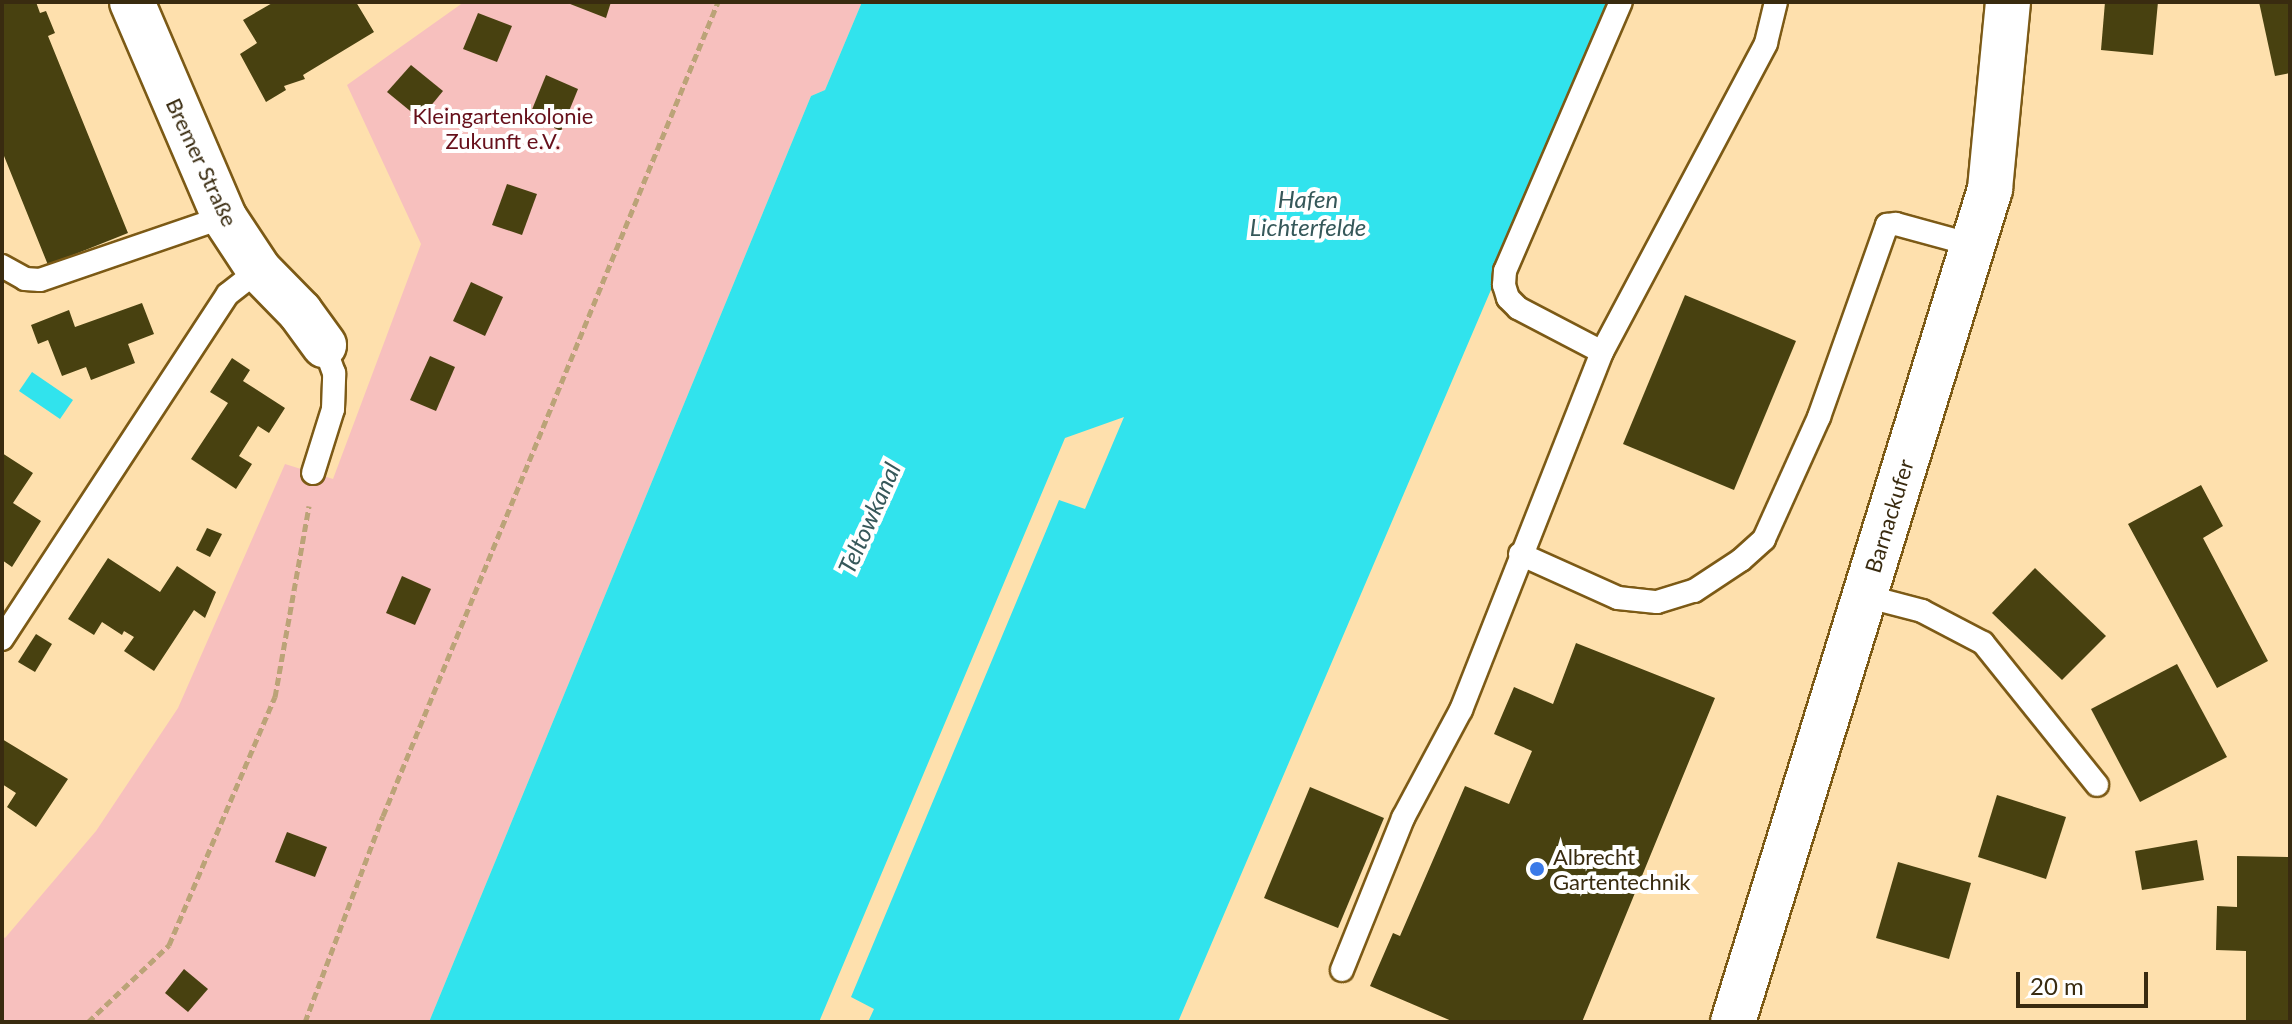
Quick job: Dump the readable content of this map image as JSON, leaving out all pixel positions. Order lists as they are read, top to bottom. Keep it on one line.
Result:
{"streets":{"street":["Bremer Straße","Barnackufer"]},"water":["Hafen Lichterfelde","Teltowkanal"],"parks":["Kleingartenkolonie Zukunft e.V."],"places":["Albrecht Gartentechnik"],"scale_bar":"20 m"}
